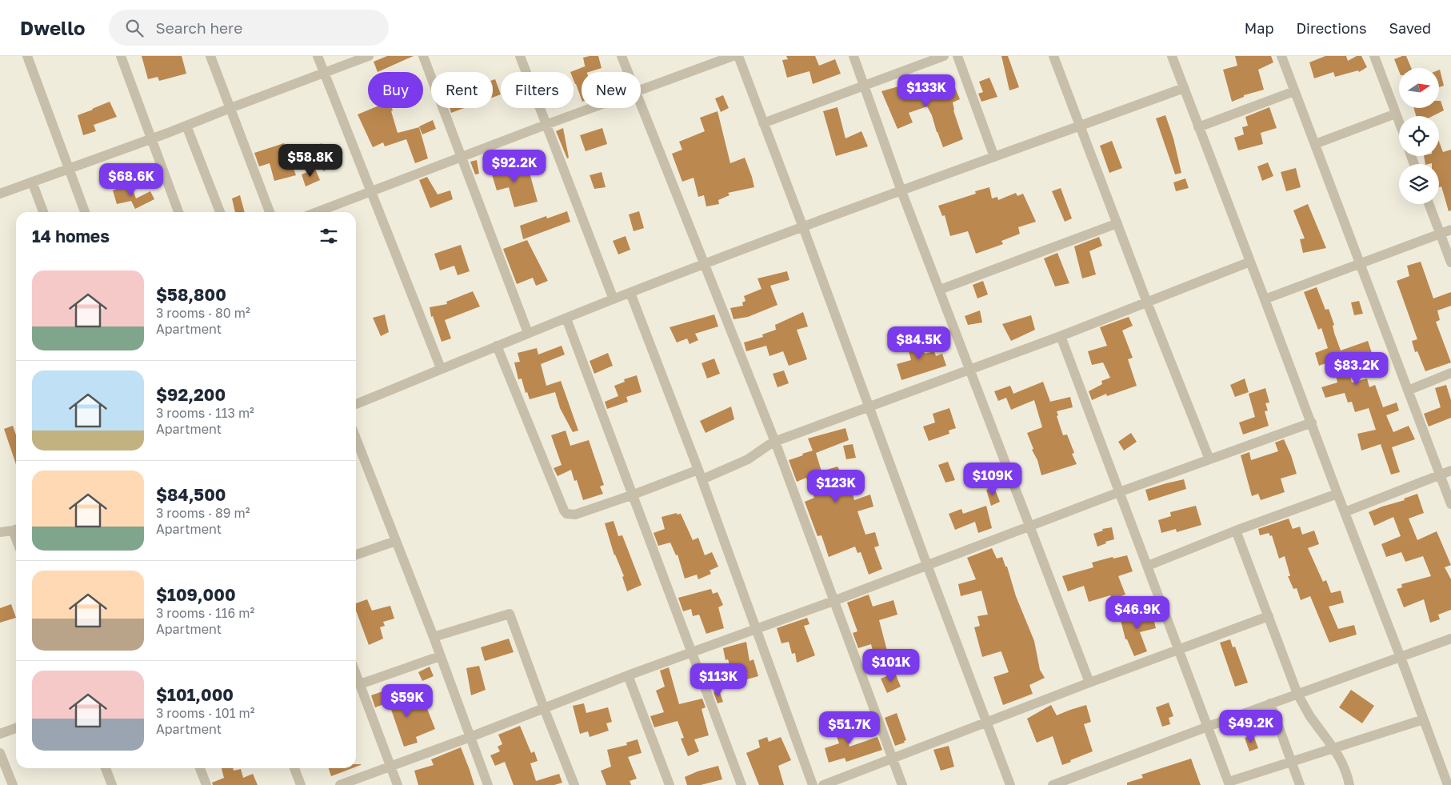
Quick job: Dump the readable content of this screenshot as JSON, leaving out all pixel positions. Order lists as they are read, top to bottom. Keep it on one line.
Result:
{"north":"right","page":{"header":"Dwello","search":"Search here","nav":["Map","Directions","Saved"],"chip":["Buy","Rent","Filters","New"],"price":["$133K","$58.8K","$92.2K","$68.6K","$84.5K","$83.2K","$109K","$123K","$46.9K","$101K","$113K","$59K","$49.2K","$51.7K"],"heading":"14 homes","list":[{"name":"$58,800","note":"3 rooms · 80 m² · Apartment"},{"name":"$92,200","note":"3 rooms · 113 m² · Apartment"},{"name":"$84,500","note":"3 rooms · 89 m² · Apartment"},{"name":"$109,000","note":"3 rooms · 116 m² · Apartment"},{"name":"$101,000","note":"3 rooms · 101 m² · Apartment"}]}}
